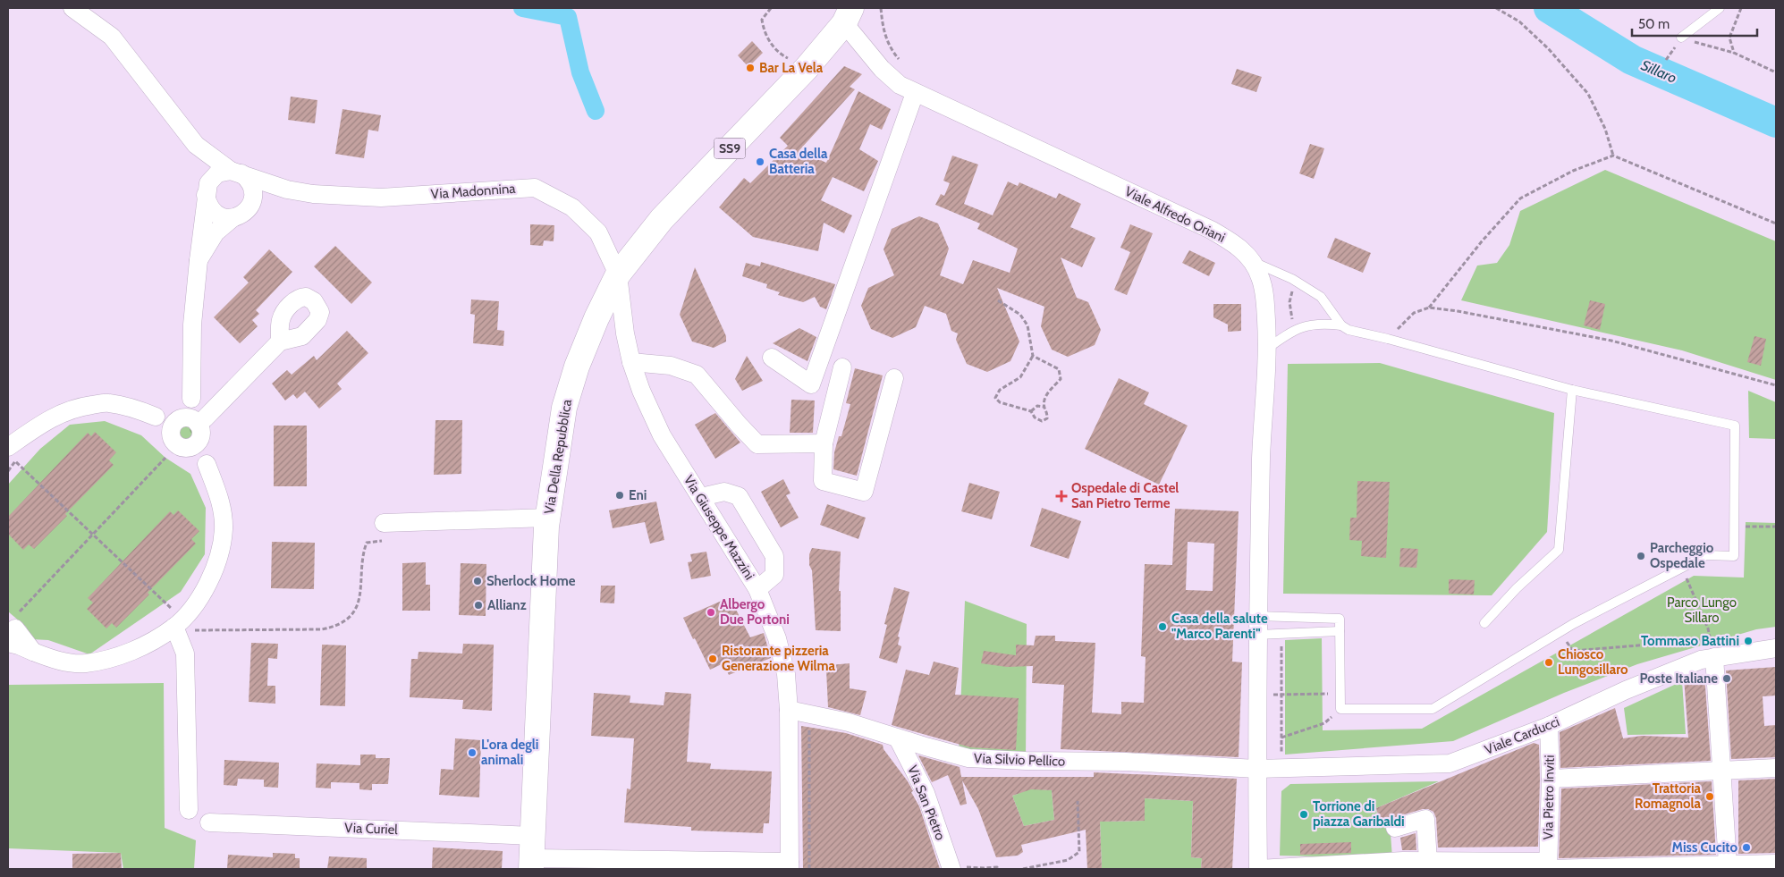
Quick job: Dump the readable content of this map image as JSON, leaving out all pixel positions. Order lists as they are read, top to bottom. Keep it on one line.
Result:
{"streets":{"main road":["SS9","Via Della Repubblica"],"street":["Via Madonnina","Viale Alfredo Oriani","Via Giuseppe Mazzini","Viale Carducci","Via Silvio Pellico","Via Pietro Inviti","Via San Pietro","Via Curiel"]},"crossings":[["Via Madonnina","Via Della Repubblica"],["Via Madonnina","Via Giuseppe Mazzini"],["Viale Alfredo Oriani","Via Della Repubblica"],["Viale Alfredo Oriani","Viale Carducci"],["Viale Alfredo Oriani","Via Silvio Pellico"],["Via Della Repubblica","Via Giuseppe Mazzini"],["Via Della Repubblica","Via Curiel"],["Via Giuseppe Mazzini","Via Silvio Pellico"],["Via Giuseppe Mazzini","Via Curiel"],["Viale Carducci","Via Silvio Pellico"],["Viale Carducci","Via Pietro Inviti"],["Via Silvio Pellico","Via San Pietro"]],"water":["Sillaro"],"parks":["Parco Lungo Sillaro"],"places":{"other":["Bar La Vela","Casa della Batteria","Eni","Parcheggio Ospedale","Sherlock Home","Allianz","Albergo Due Portoni","Casa della salute \"Marco Parenti\"","Tommaso Battini","Ristorante pizzeria Generazione Wilma","Chiosco Lungosillaro","Poste Italiane","L'ora degli animali","Trattoria Romagnola","Torrione di piazza Garibaldi","Miss Cucito"],"health":["Ospedale di Castel San Pietro Terme"]},"scale_bar":"50 m"}
